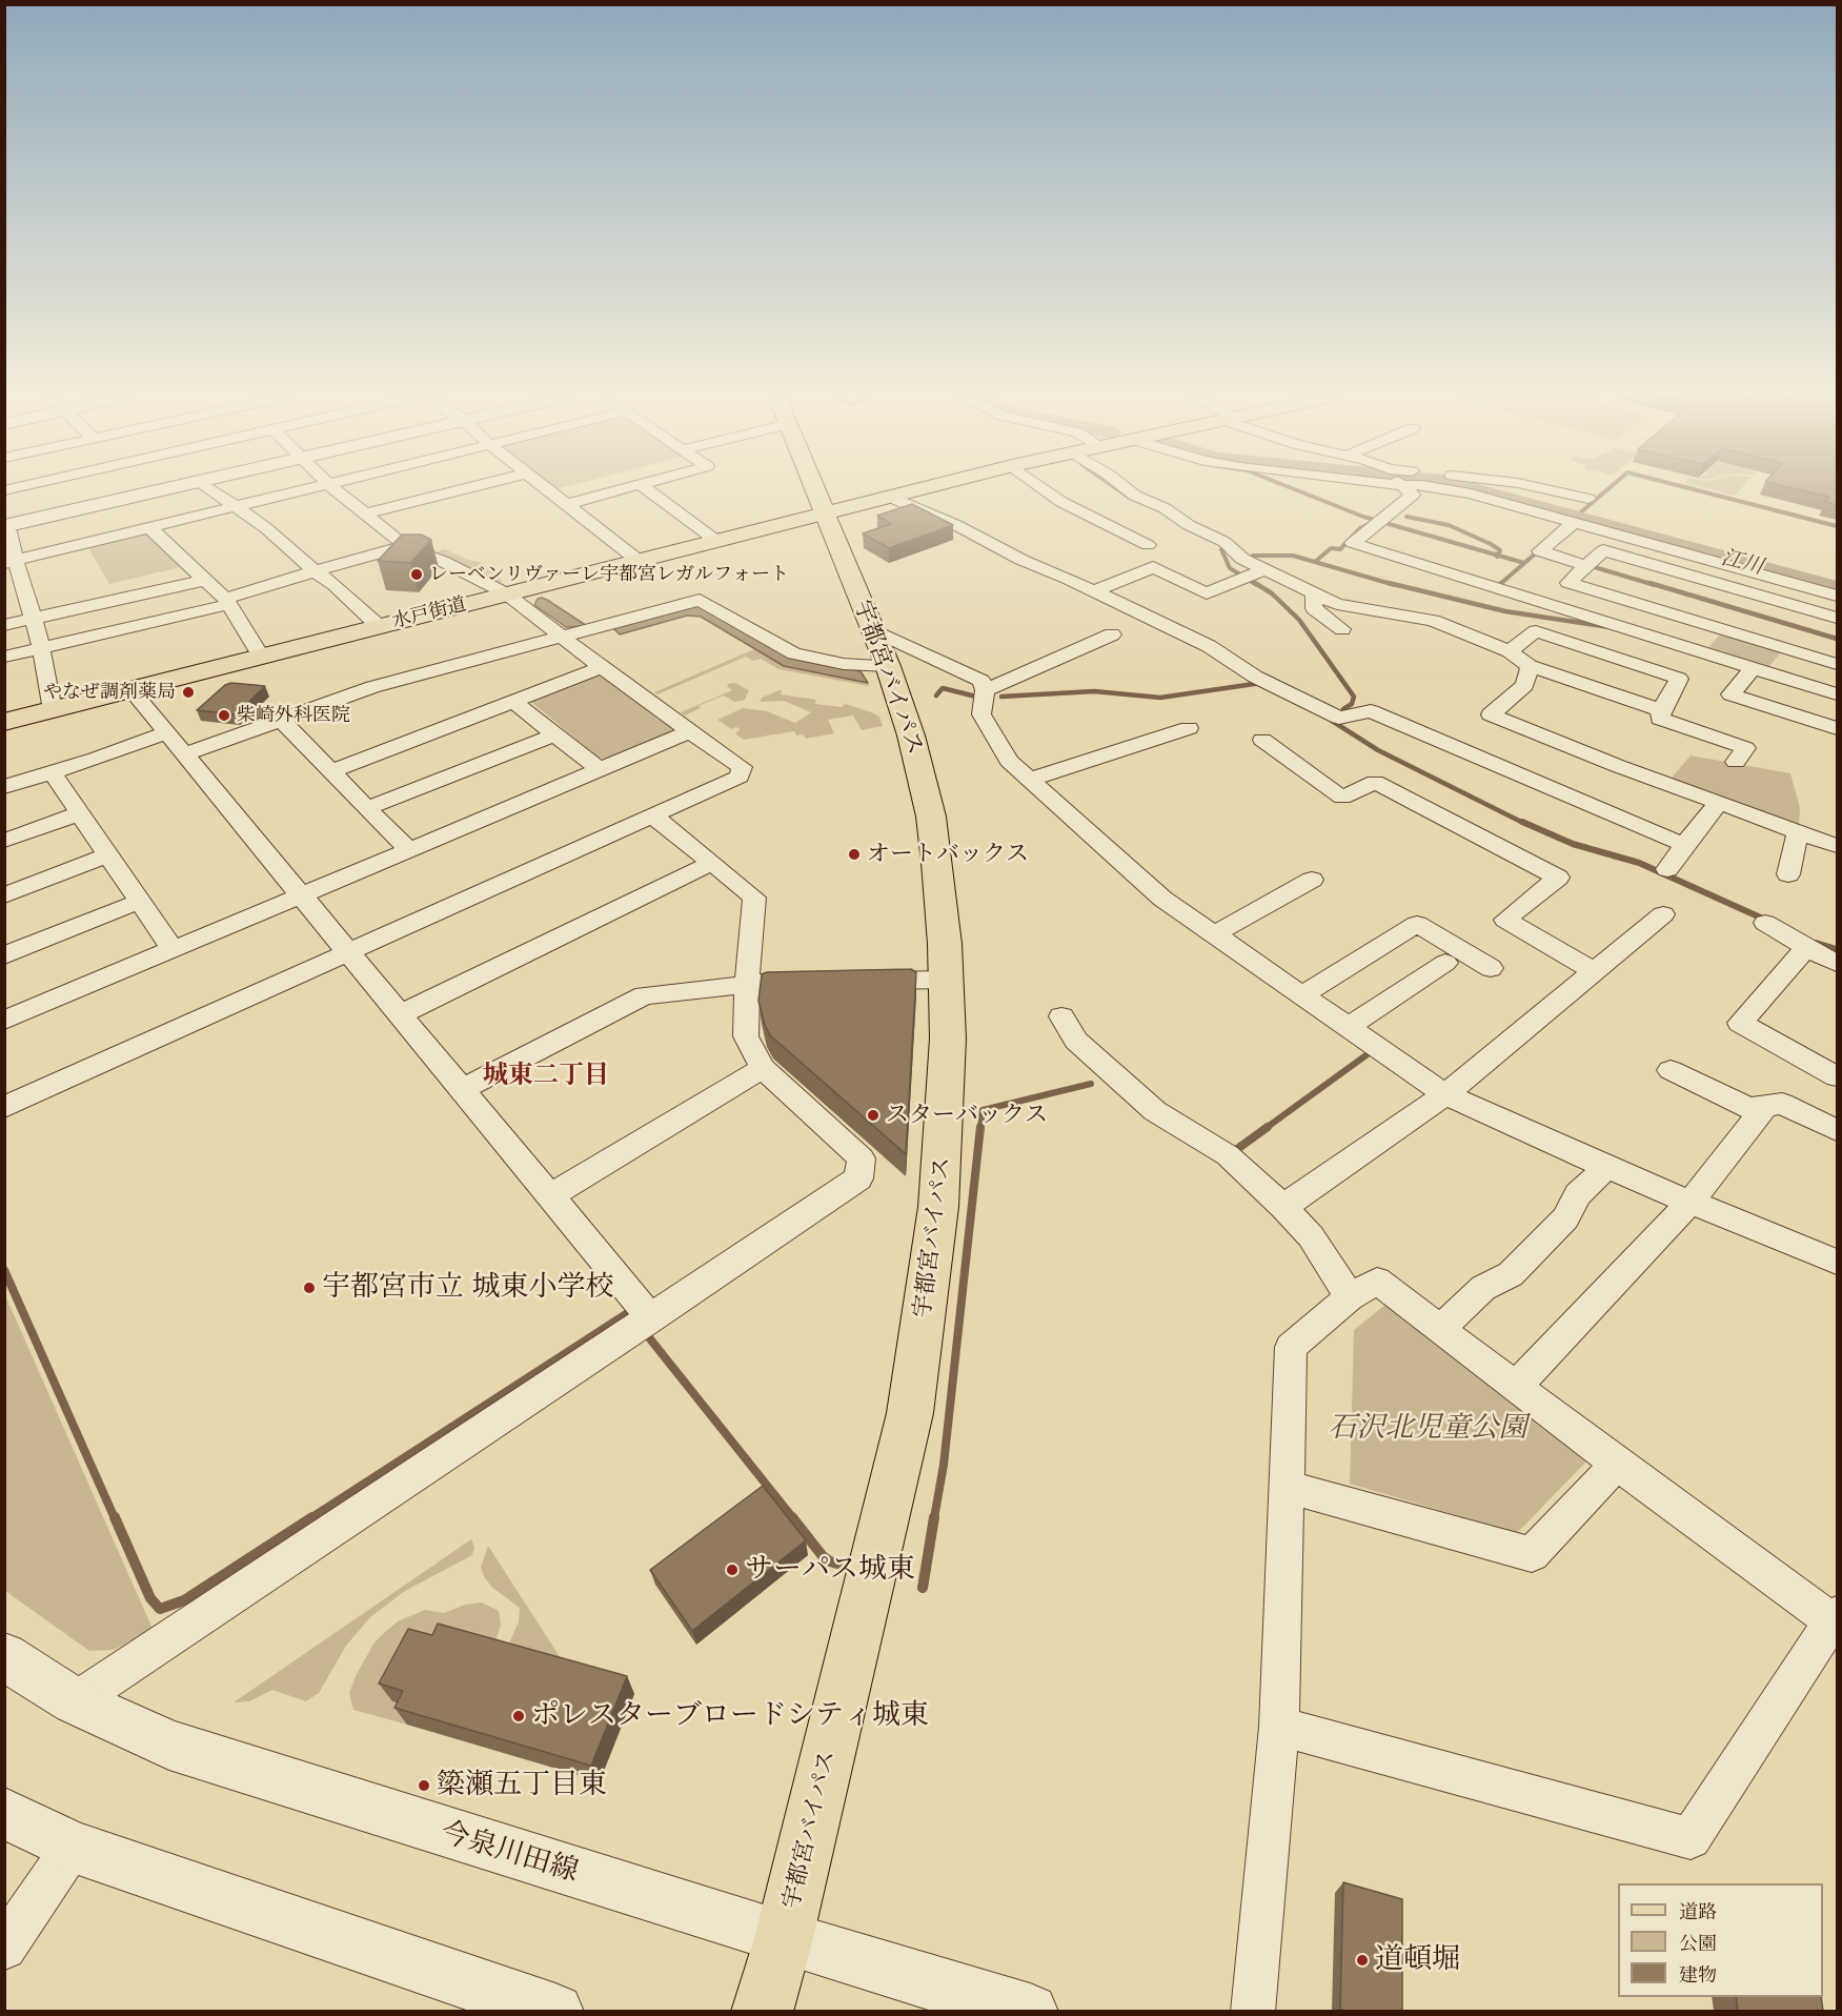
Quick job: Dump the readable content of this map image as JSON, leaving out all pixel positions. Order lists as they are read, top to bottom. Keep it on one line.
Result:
{"streets":{"main road":["水戸街道","宇都宮バイパス"],"street":["今泉川田線"]},"crossings":[["水戸街道","宇都宮バイパス"],["宇都宮バイパス","今泉川田線"]],"districts":["城東二丁目"],"water":["江川"],"parks":["石沢北児童公園"],"places":["レーベンリヴァーレ宇都宮レガルフォート","やなぜ調剤薬局","柴崎外科医院","オートバックス","スターバックス","宇都宮市立 城東小学校","サーパス城東","ポレスターブロードシティ城東","簗瀬五丁目東","道頓堀"],"legend":["道路","公園","建物"]}
